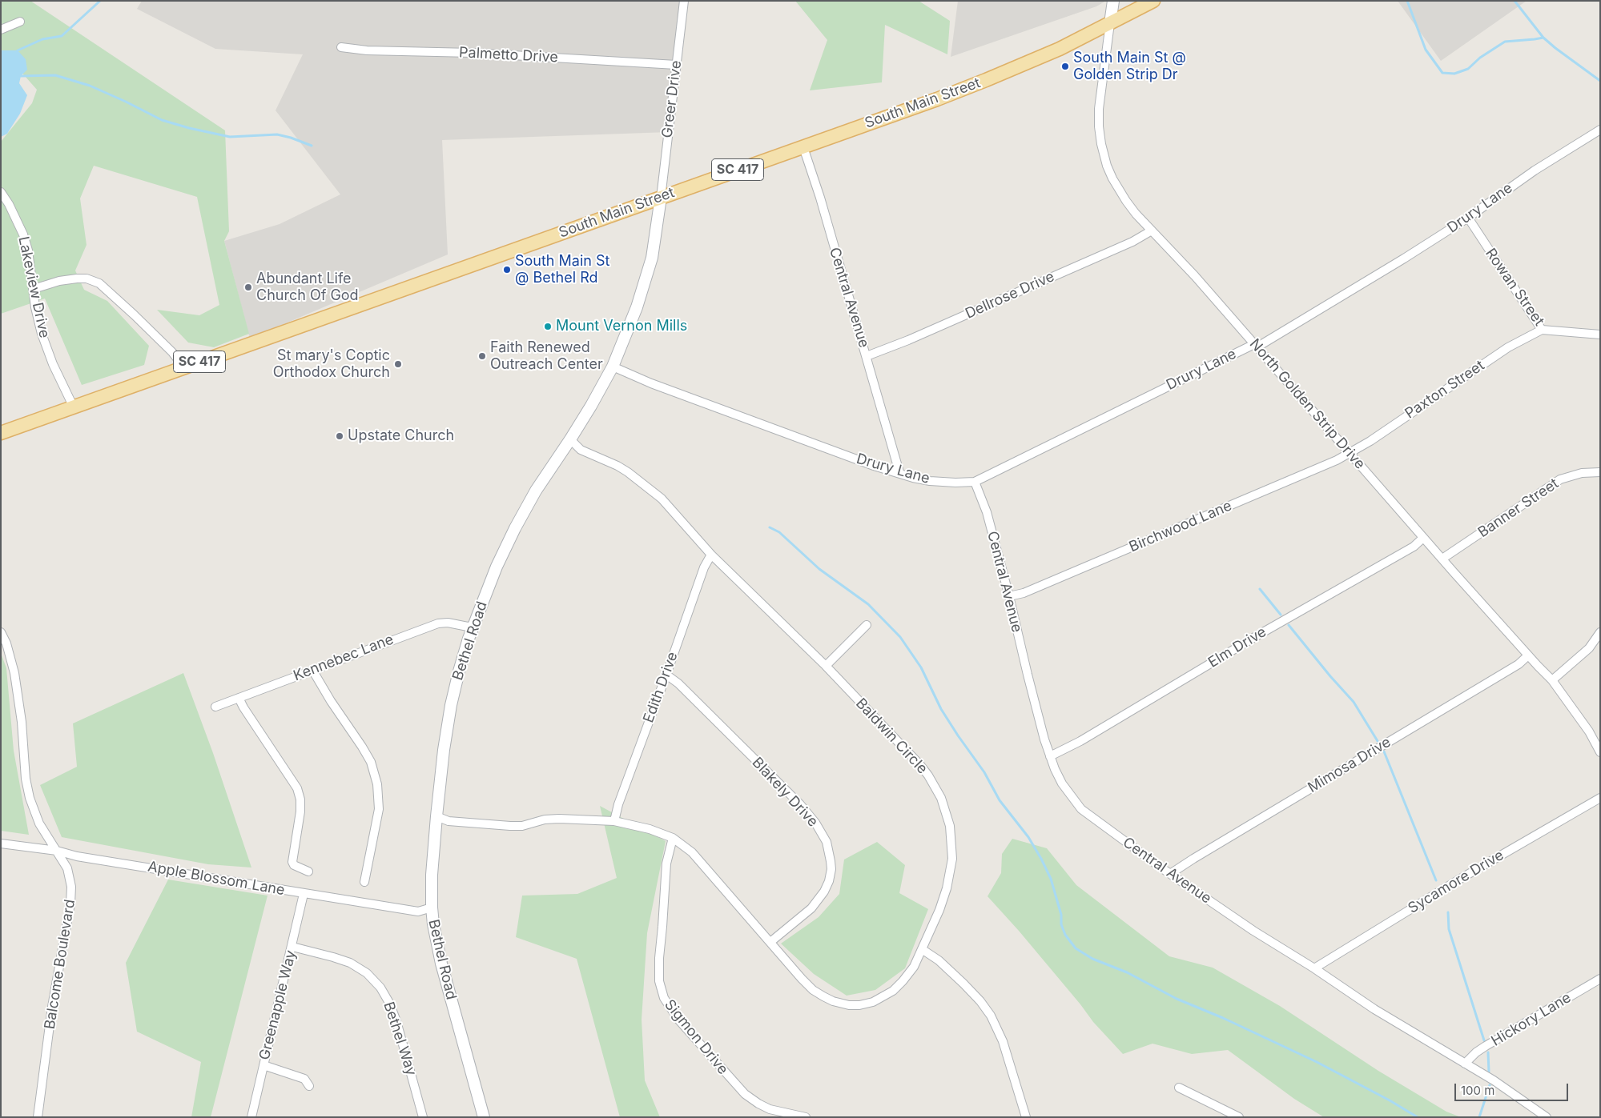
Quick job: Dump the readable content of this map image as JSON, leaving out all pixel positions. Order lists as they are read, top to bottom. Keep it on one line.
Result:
{"streets":{"main road":["South Main Street","SC 417"],"street":["Palmetto Drive","Greer Drive","Drury Lane","Lakeview Drive","Rowan Street","Dellrose Drive","Central Avenue","Paxton Street","North Golden Strip Drive","Banner Street","Birchwood Lane","Bethel Road","Elm Drive","Kennebec Lane","Edith Drive","Baldwin Circle","Mimosa Drive","Blakely Drive","Apple Blossom Lane","Sycamore Drive","Balcome Boulevard","Greenapple Way","Hickory Lane","Sigmon Drive","Bethel Way"]},"crossings":[["Palmetto Drive","Greer Drive"],["Greer Drive","South Main Street"],["Greer Drive","Bethel Road"],["South Main Street","SC 417"],["South Main Street","Lakeview Drive"],["South Main Street","Central Avenue"],["South Main Street","North Golden Strip Drive"],["South Main Street","Bethel Road"],["SC 417","Lakeview Drive"],["Drury Lane","Rowan Street"],["Drury Lane","Central Avenue"],["Drury Lane","North Golden Strip Drive"],["Drury Lane","Bethel Road"],["Rowan Street","Paxton Street"],["Dellrose Drive","Central Avenue"],["Dellrose Drive","North Golden Strip Drive"],["Central Avenue","Birchwood Lane"],["Central Avenue","Elm Drive"],["Central Avenue","Mimosa Drive"],["Central Avenue","Sycamore Drive"],["Central Avenue","Hickory Lane"],["Paxton Street","North Golden Strip Drive"],["Paxton Street","Birchwood Lane"],["North Golden Strip Drive","Banner Street"],["North Golden Strip Drive","Birchwood Lane"],["North Golden Strip Drive","Elm Drive"],["North Golden Strip Drive","Mimosa Drive"],["Bethel Road","Kennebec Lane"],["Bethel Road","Baldwin Circle"],["Bethel Road","Apple Blossom Lane"],["Edith Drive","Baldwin Circle"],["Edith Drive","Blakely Drive"],["Baldwin Circle","Blakely Drive"],["Baldwin Circle","Sigmon Drive"],["Apple Blossom Lane","Balcome Boulevard"],["Apple Blossom Lane","Greenapple Way"],["Greenapple Way","Bethel Way"]],"places":["South Main St @ Golden Strip Dr","South Main St @ Bethel Rd","Abundant Life Church Of God","Mount Vernon Mills","Faith Renewed Outreach Center","St mary's Coptic Orthodox Church","Upstate Church"],"scale_bar":"100 m"}
